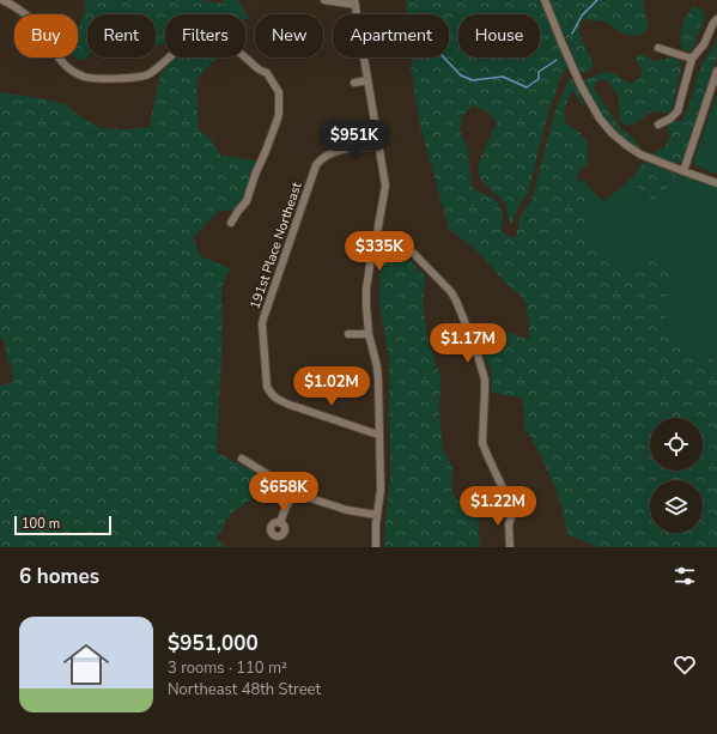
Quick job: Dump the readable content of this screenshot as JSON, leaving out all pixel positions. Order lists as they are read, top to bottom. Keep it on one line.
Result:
{"streets":{"street":["191st Place Northeast"]},"scale_bar":"100 m","page":{"chip":["Buy","Rent","Filters","New","Apartment","House"],"price":["$951K","$335K","$1.17M","$1.02M","$658K","$1.22M"],"scale":"100 m","heading":"6 homes","list":[{"name":"$951,000","note":"3 rooms · 110 m² · Northeast 48th Street"}]}}
